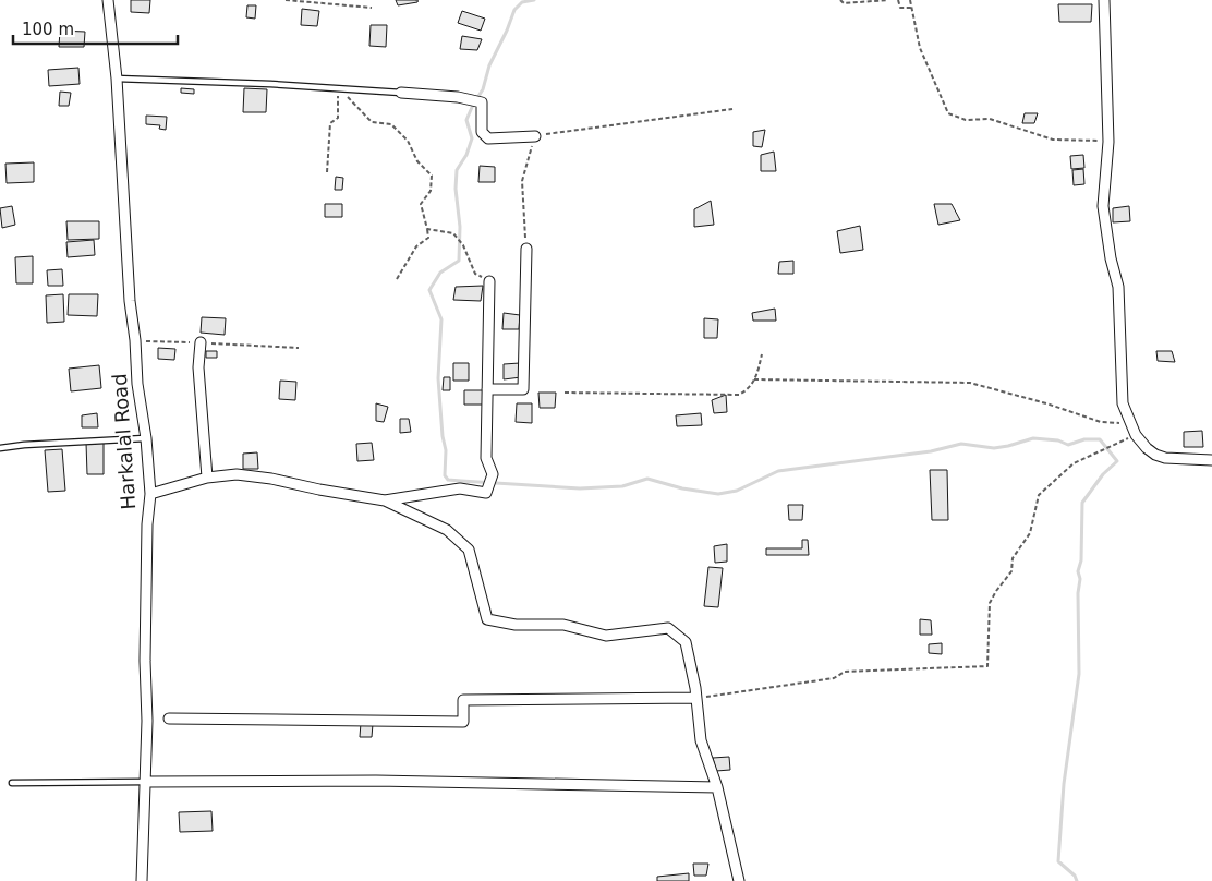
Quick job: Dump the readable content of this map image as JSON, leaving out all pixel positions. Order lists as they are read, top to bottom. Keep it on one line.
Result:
{"streets":{"street":["Harkalal Road"]},"scale_bar":"100 m"}
